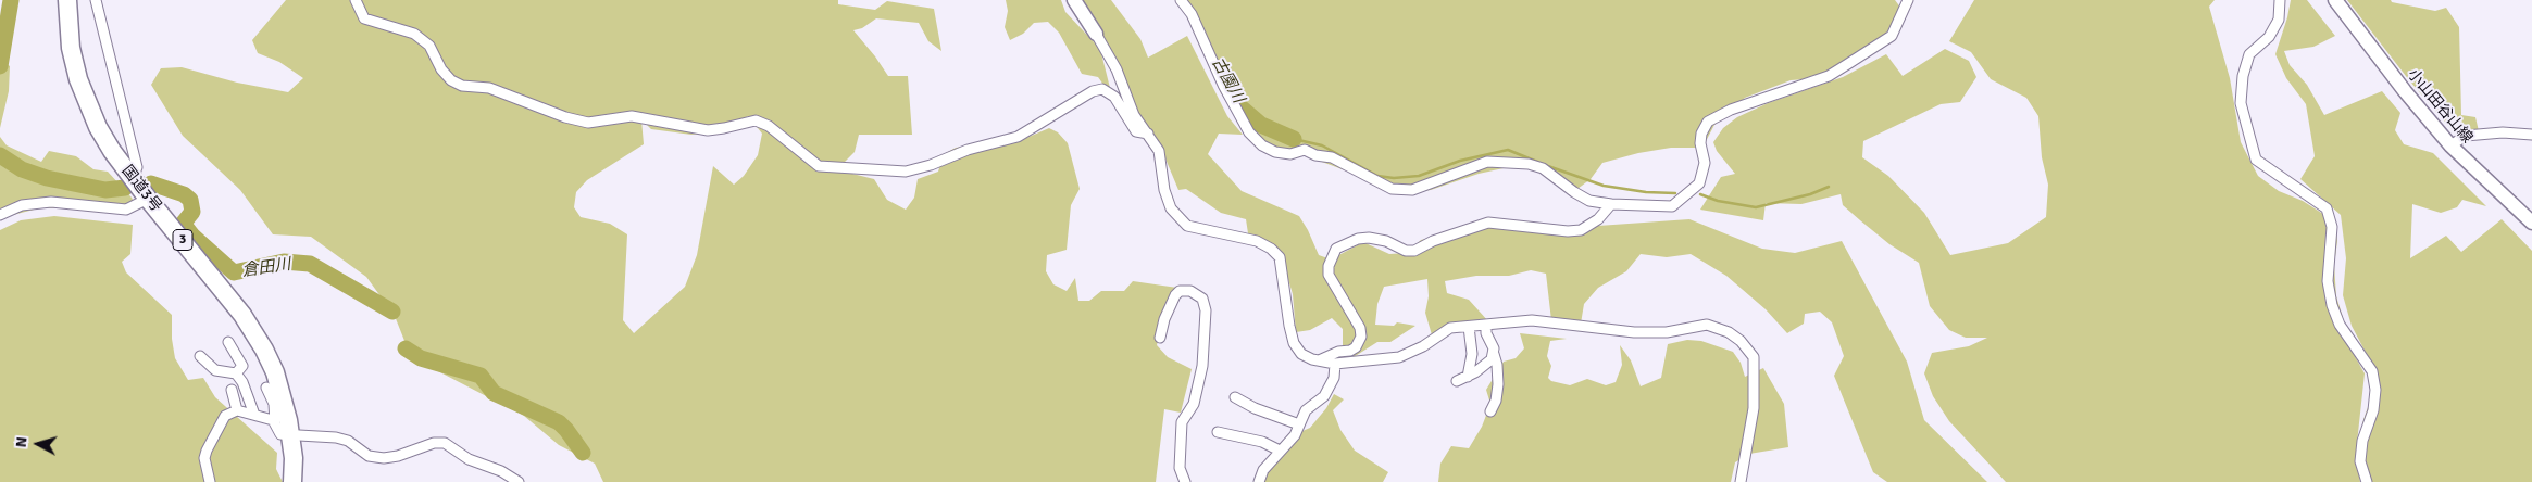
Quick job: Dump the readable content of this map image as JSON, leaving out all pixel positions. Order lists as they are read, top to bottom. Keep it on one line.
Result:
{"streets":{"highway":["国道3号","3"],"main road":["小山田谷山線"]},"water":["古園川","倉田川"],"north":"left"}
